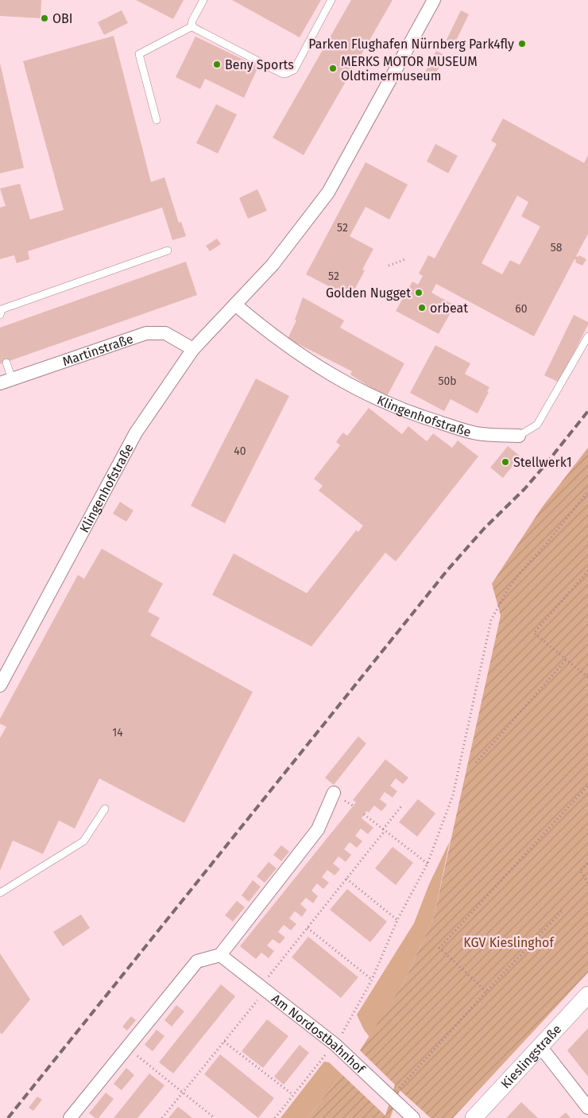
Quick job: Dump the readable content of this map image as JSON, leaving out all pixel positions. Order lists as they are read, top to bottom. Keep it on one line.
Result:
{"streets":{"street":["Martinstraße","Klingenhofstraße","Am Nordostbahnhof","Kieslingstraße"]},"crossings":[["Martinstraße","Klingenhofstraße"]],"parks":["KGV Kieslinghof"],"places":["OBI","Parken Flughafen Nürnberg Park4fly","Beny Sports","MERKS MOTOR MUSEUM Oldtimermuseum","Golden Nugget","orbeat","Stellwerk1"],"house_numbers":["52","58","52","60","50b","40","14"]}
